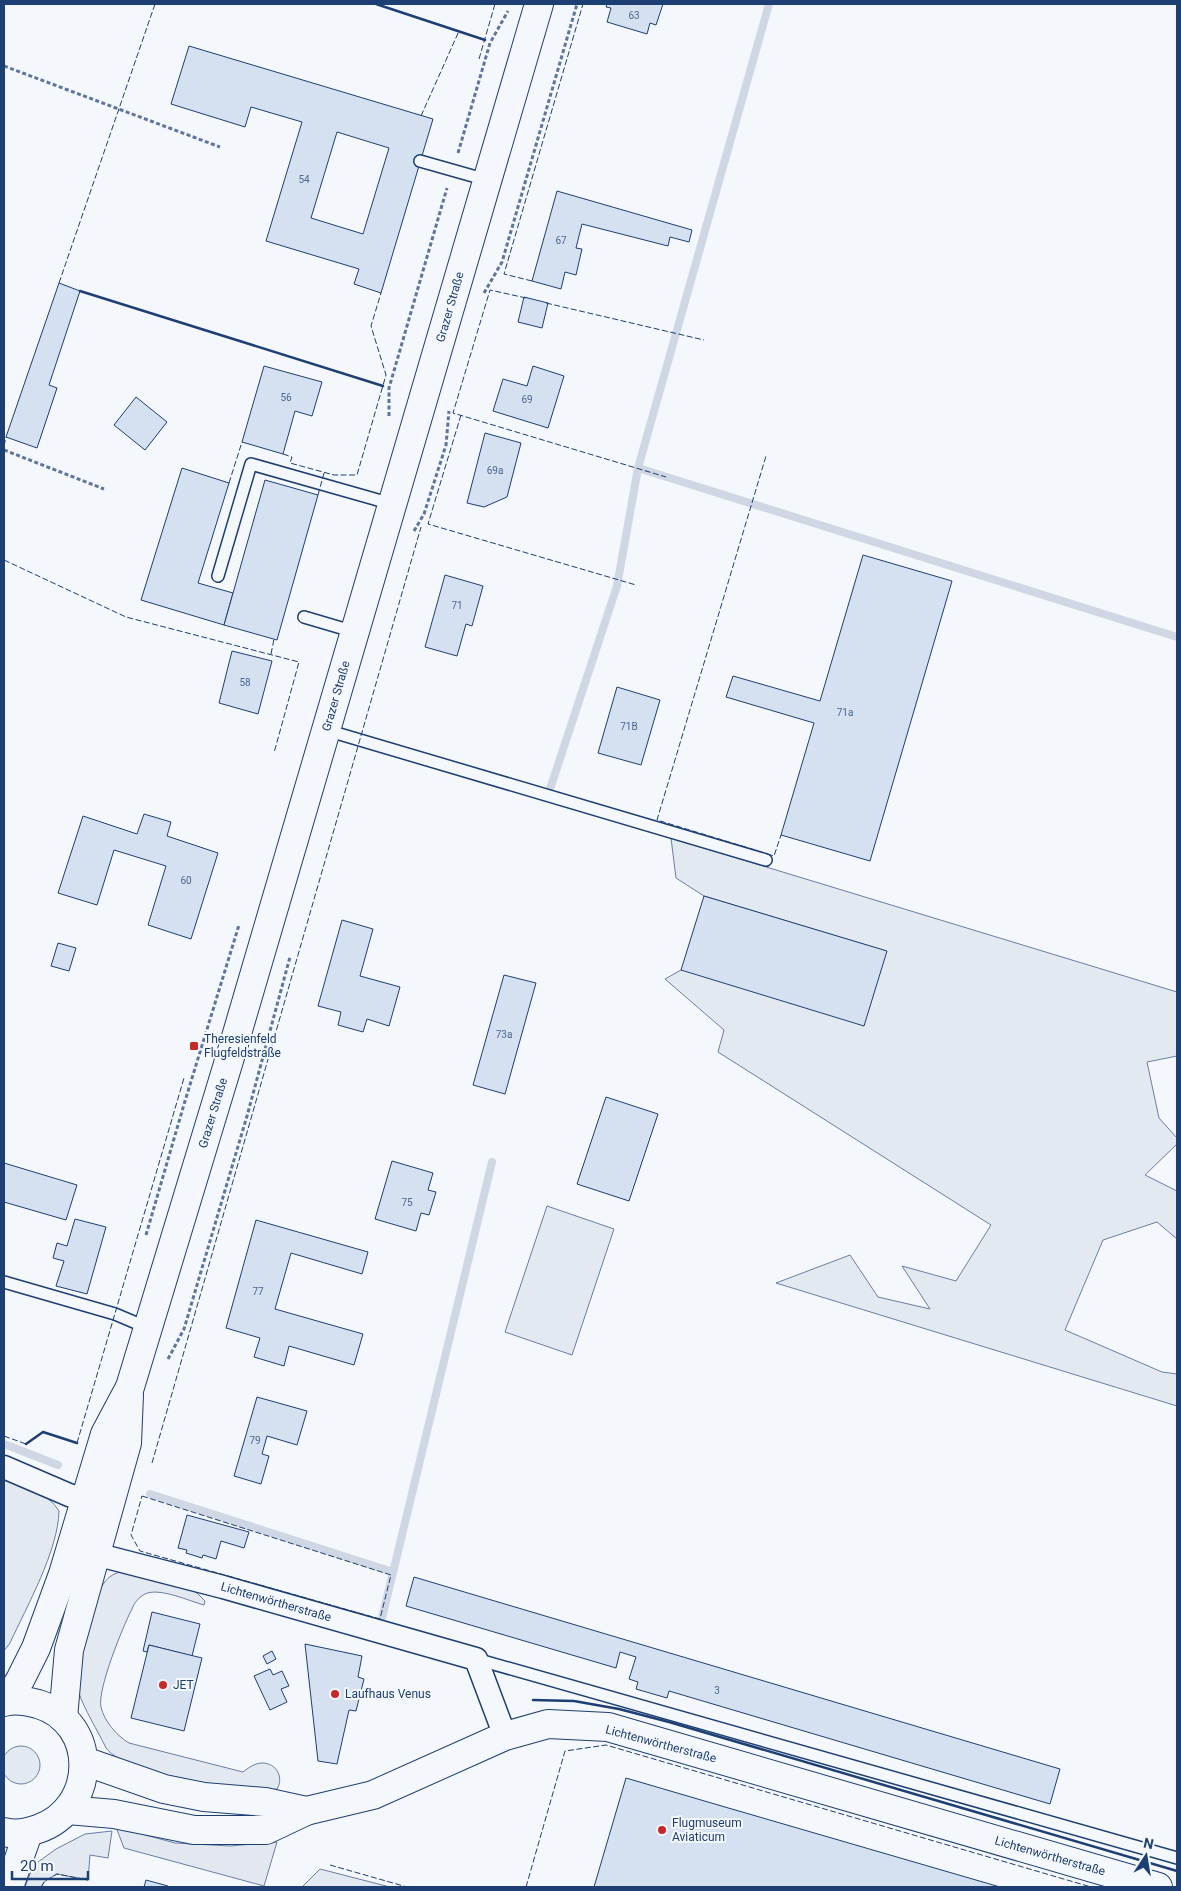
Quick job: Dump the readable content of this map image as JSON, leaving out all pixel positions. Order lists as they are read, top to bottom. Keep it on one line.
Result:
{"streets":{"street":["Grazer Straße","Lichtenwörtherstraße"]},"places":{"transit":["Theresienfeld Flugfeldstraße"],"other":["JET","Laufhaus Venus","Flugmuseum Aviaticum"]},"house_numbers":["63","54","67","56","69","69a","71","58","71a","71B","60","73a","75","77","79","3"],"scale_bar":"20 m","north":"top"}
